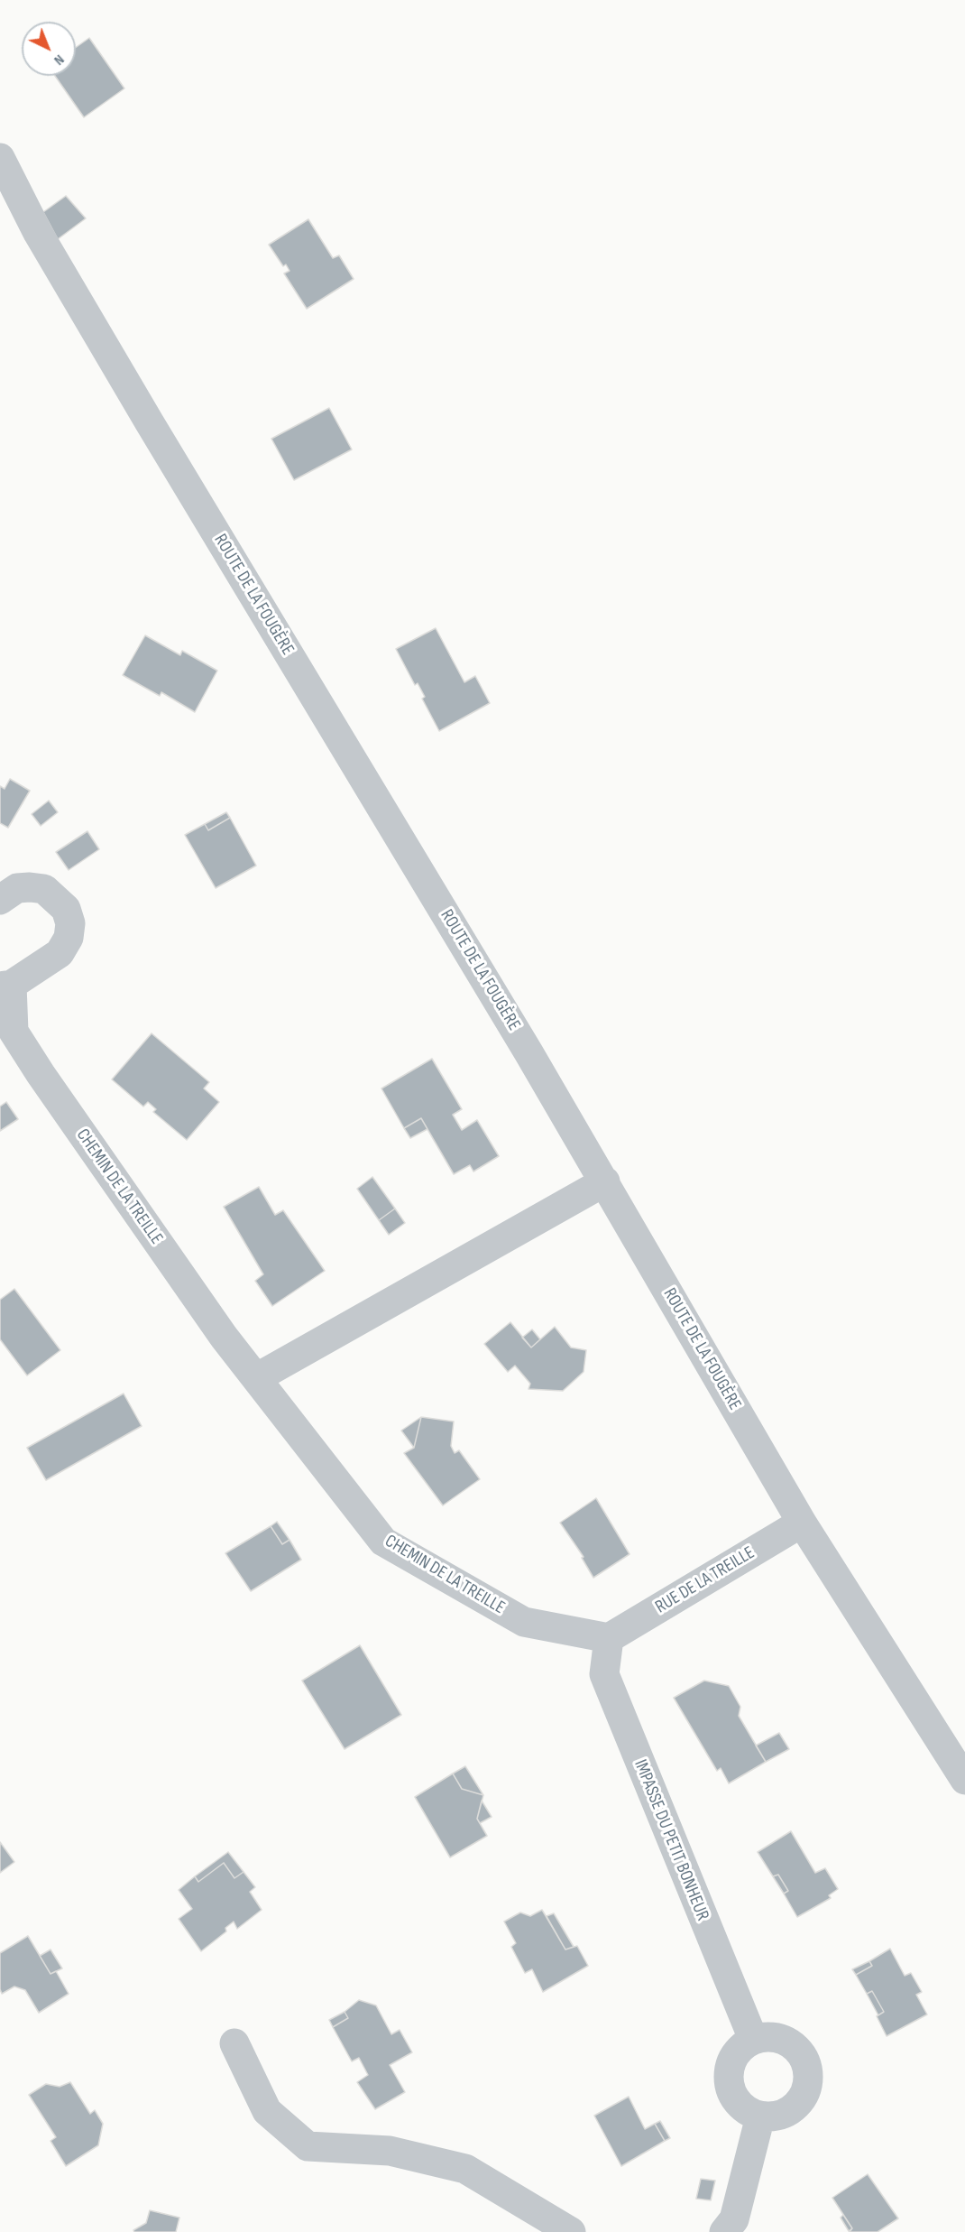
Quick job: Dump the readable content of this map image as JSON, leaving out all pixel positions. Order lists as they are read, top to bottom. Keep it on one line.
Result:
{"streets":{"street":["ROUTE DE LA FOUGÈRE","CHEMIN DE LA TREILLE","RUE DE LA TREILLE","IMPASSE DU PETIT BONHEUR"]},"crossings":[["ROUTE DE LA FOUGÈRE","RUE DE LA TREILLE"],["CHEMIN DE LA TREILLE","RUE DE LA TREILLE"],["CHEMIN DE LA TREILLE","IMPASSE DU PETIT BONHEUR"],["RUE DE LA TREILLE","IMPASSE DU PETIT BONHEUR"]],"north":"bottom right"}
